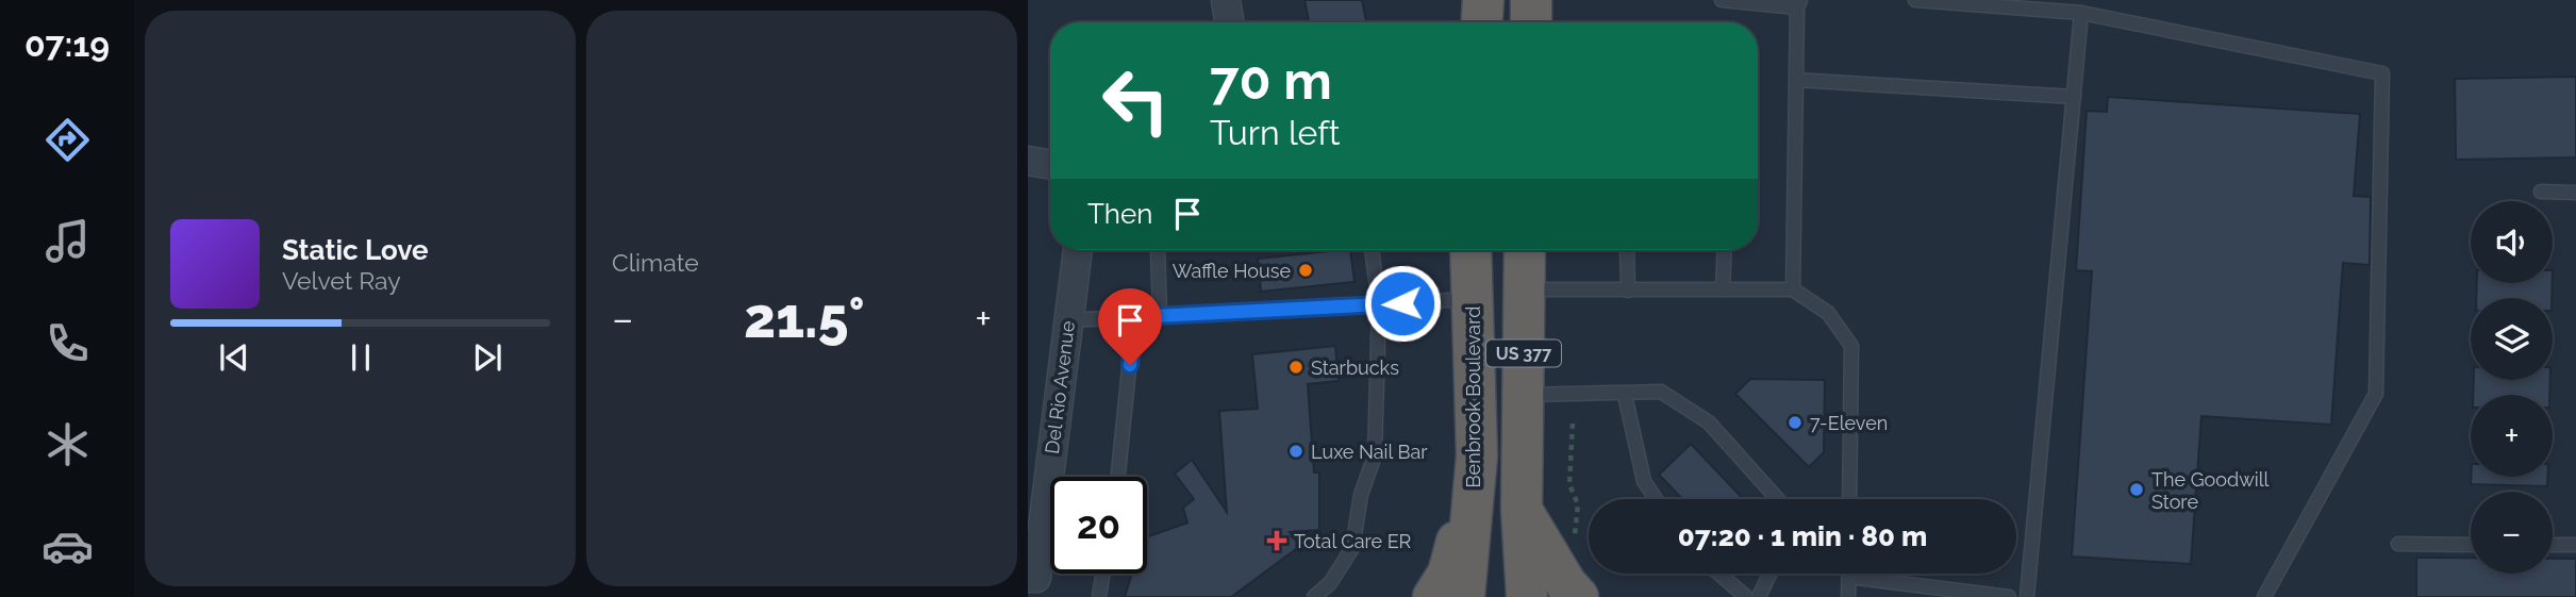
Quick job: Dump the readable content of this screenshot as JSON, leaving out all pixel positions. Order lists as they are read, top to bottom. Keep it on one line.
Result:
{"streets":{"highway":["US 377","Benbrook Boulevard"],"street":["Del Rio Avenue"]},"places":{"other":["Waffle House","Starbucks","7-Eleven","Luxe Nail Bar","The Goodwill Store"],"health":["Total Care ER"]},"page":{"tabs":"07:19","tile":"Climate","turn":["70 m","Turn left"],"then":"Then","map_buttons":["+","−"],"song":["Static Love","Velvet Ray"],"heat":["−","21.5°","+"],"limit":"20","trip":"07:20 · 1 min · 80 m"}}
